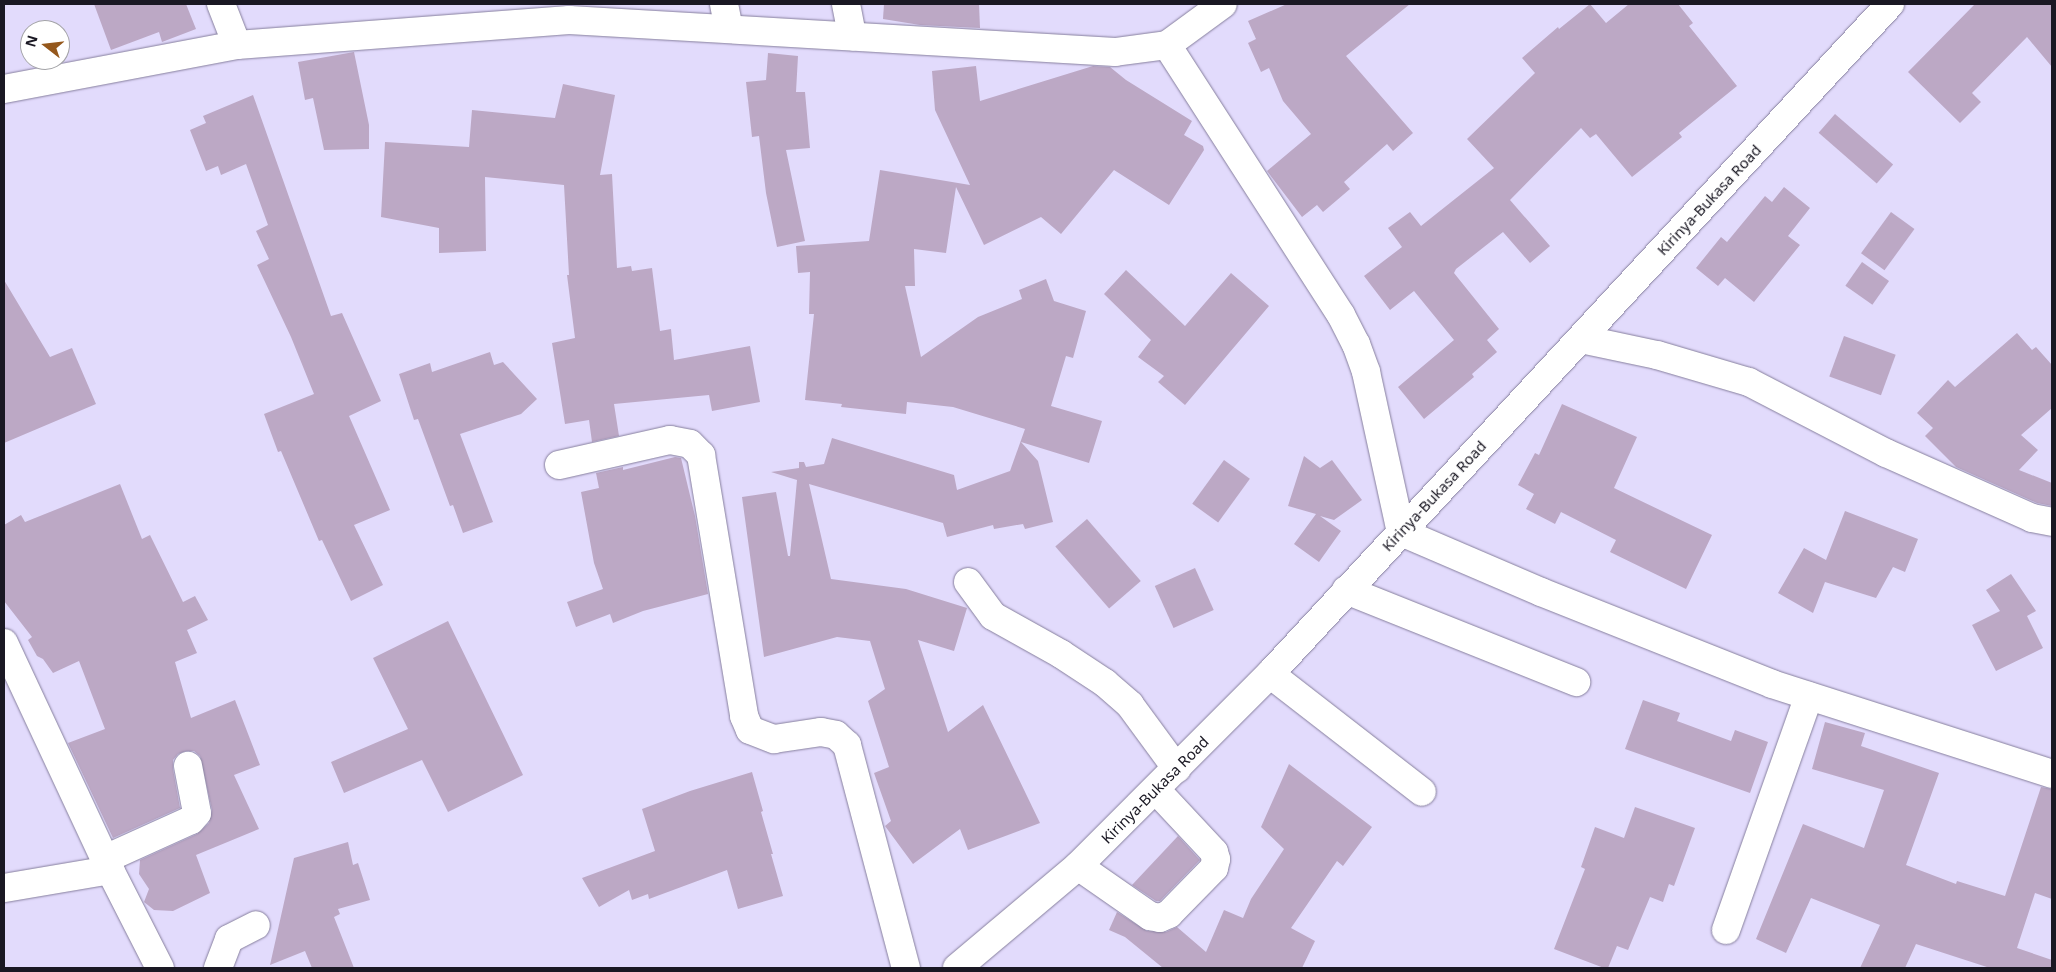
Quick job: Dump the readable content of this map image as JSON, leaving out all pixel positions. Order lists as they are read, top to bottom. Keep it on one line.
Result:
{"streets":{"street":["Kirinya-Bukasa Road"]},"north":"left"}
